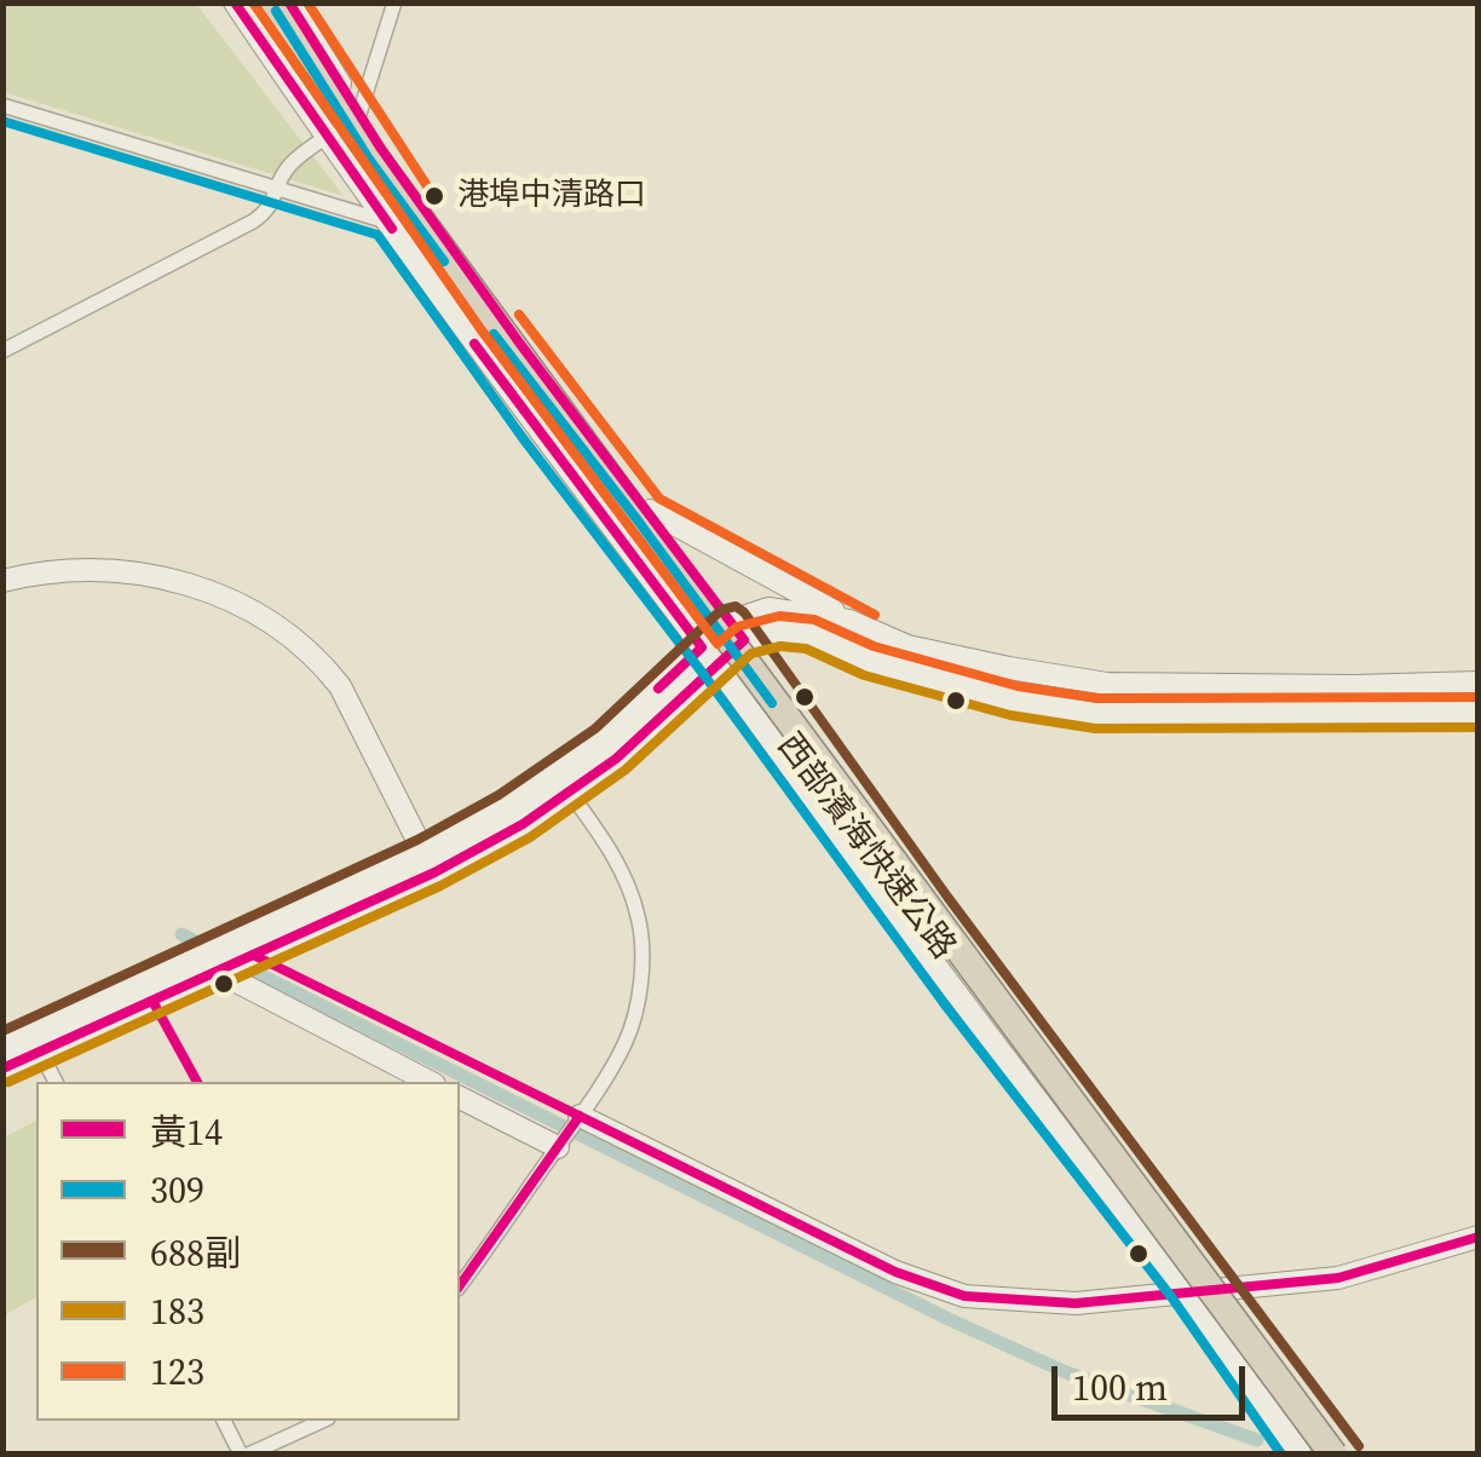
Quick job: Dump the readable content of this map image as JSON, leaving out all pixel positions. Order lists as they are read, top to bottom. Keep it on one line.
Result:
{"streets":{"highway":["西部濱海快速公路"]},"places":["港埠中清路口"],"lines":["transit line 黃14","transit line 123","transit line 309","transit line 688副","transit line 183"],"legend":["黃14","309","688副","183","123"],"scale_bar":"100 m"}
